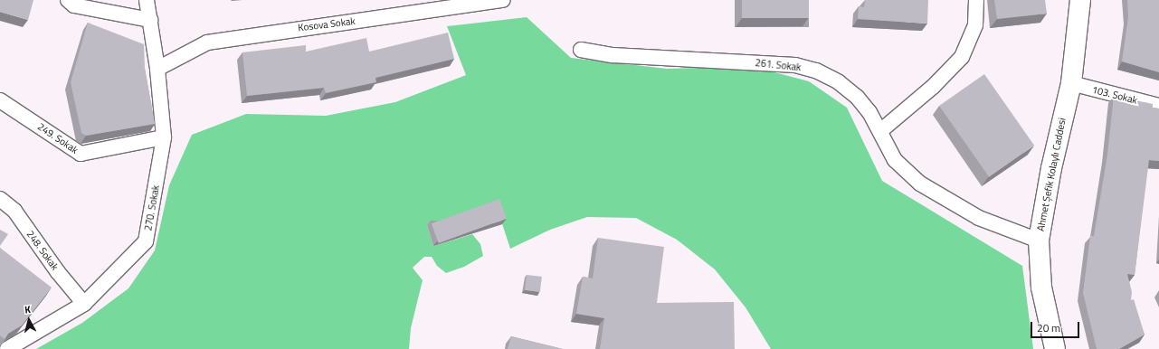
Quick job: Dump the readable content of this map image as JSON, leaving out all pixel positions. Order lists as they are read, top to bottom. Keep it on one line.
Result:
{"streets":{"main road":["Ahmet Şefik Kolaylı Caddesi"],"street":["Kosova Sokak","261. Sokak","103. Sokak","249. Sokak","270. Sokak","248. Sokak"]},"crossings":[["Kosova Sokak","270. Sokak"],["261. Sokak","Ahmet Şefik Kolaylı Caddesi"],["103. Sokak","Ahmet Şefik Kolaylı Caddesi"],["249. Sokak","270. Sokak"],["270. Sokak","248. Sokak"]],"scale_bar":"20 m","north":"top"}
